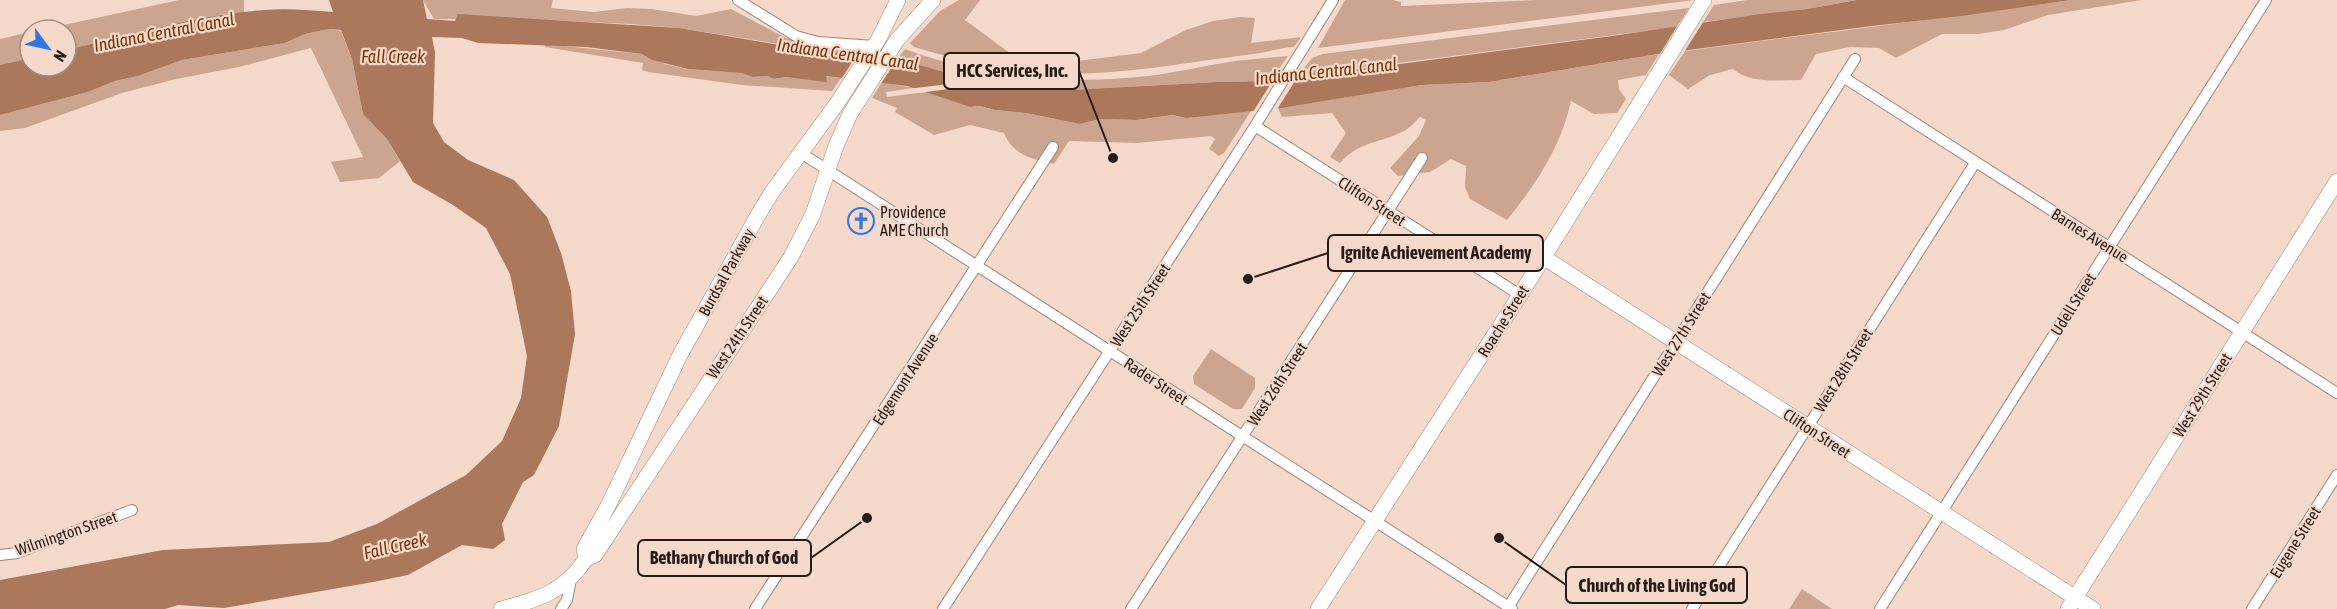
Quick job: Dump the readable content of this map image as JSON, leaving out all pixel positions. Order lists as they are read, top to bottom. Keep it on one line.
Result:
{"streets":{"street":["Clifton Street","Barnes Avenue","Burdsal Parkway","Udell Street","West 25th Street","Roache Street","West 27th Street","West 24th Street","West 28th Street","Edgemont Avenue","Rader Street","West 26th Street","West 29th Street","Wilmington Street","Eugene Street"]},"crossings":[["Clifton Street","Udell Street"],["Clifton Street","West 25th Street"],["Clifton Street","Roache Street"],["Clifton Street","West 27th Street"],["Clifton Street","West 28th Street"],["Clifton Street","West 26th Street"],["Clifton Street","West 29th Street"],["Barnes Avenue","Udell Street"],["Barnes Avenue","West 27th Street"],["Barnes Avenue","West 28th Street"],["Barnes Avenue","West 29th Street"],["Burdsal Parkway","West 24th Street"],["Burdsal Parkway","Rader Street"],["West 25th Street","Rader Street"],["Roache Street","Rader Street"],["West 27th Street","Rader Street"],["West 24th Street","Rader Street"],["Edgemont Avenue","Rader Street"],["Rader Street","West 26th Street"]],"water":["Indiana Central Canal","Fall Creek"],"places":{"other":["HCC Services, Inc.","Ignite Achievement Academy","Bethany Church of God","Church of the Living God"],"church":["Providence AME Church"]},"north":"bottom right"}
